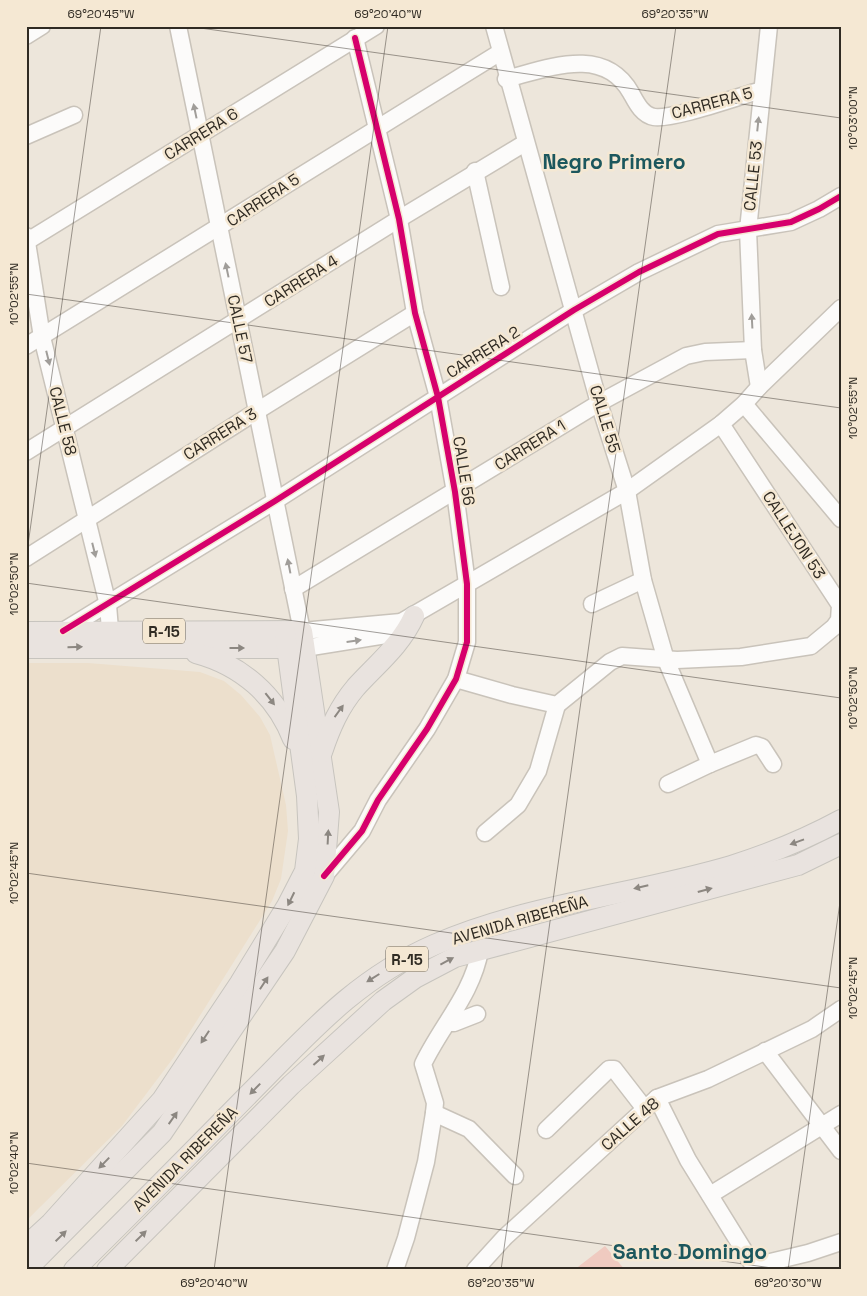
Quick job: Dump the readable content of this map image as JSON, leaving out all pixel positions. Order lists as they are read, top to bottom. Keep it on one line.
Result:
{"streets":{"main road":["R-15","AVENIDA RIBEREÑA"],"street":["CARRERA 5","CARRERA 6","CALLE 53","CARRERA 4","CALLE 57","CARRERA 2","CALLE 55","CALLE 58","CARRERA 3","CARRERA 1","CALLE 56","CALLEJON 53","CALLE 48"]},"crossings":[["CARRERA 5","CALLE 53"],["CARRERA 5","CALLE 57"],["CARRERA 5","CALLE 55"],["CARRERA 5","CALLE 58"],["CARRERA 5","CALLE 56"],["CARRERA 6","CALLE 57"],["CARRERA 6","CALLE 58"],["CARRERA 6","CALLE 56"],["CALLE 53","CARRERA 2"],["CALLE 53","CARRERA 1"],["CARRERA 4","CALLE 57"],["CARRERA 4","CALLE 55"],["CARRERA 4","CALLE 58"],["CARRERA 4","CALLE 56"],["CALLE 57","CARRERA 2"],["CALLE 57","CARRERA 3"],["CALLE 57","CARRERA 1"],["CALLE 57","R-15"],["CARRERA 2","CALLE 55"],["CARRERA 2","CALLE 58"],["CARRERA 2","CALLE 56"],["CARRERA 2","R-15"],["CALLE 55","CARRERA 1"],["CALLE 55","CALLEJON 53"],["CALLE 58","CARRERA 3"],["CALLE 58","R-15"],["CARRERA 3","CALLE 56"],["CARRERA 1","CALLE 56"]],"one_way":["CALLE 53","CALLE 57","CALLE 58"],"districts":["Negro Primero","Santo Domingo"],"coordinates":["69°20'45\"W","69°20'40\"W","69°20'35\"W","10°03'00\"N","10°02'55\"N","10°02'50\"N","10°02'45\"N","10°02'40\"N","69°20'30\"W"]}
